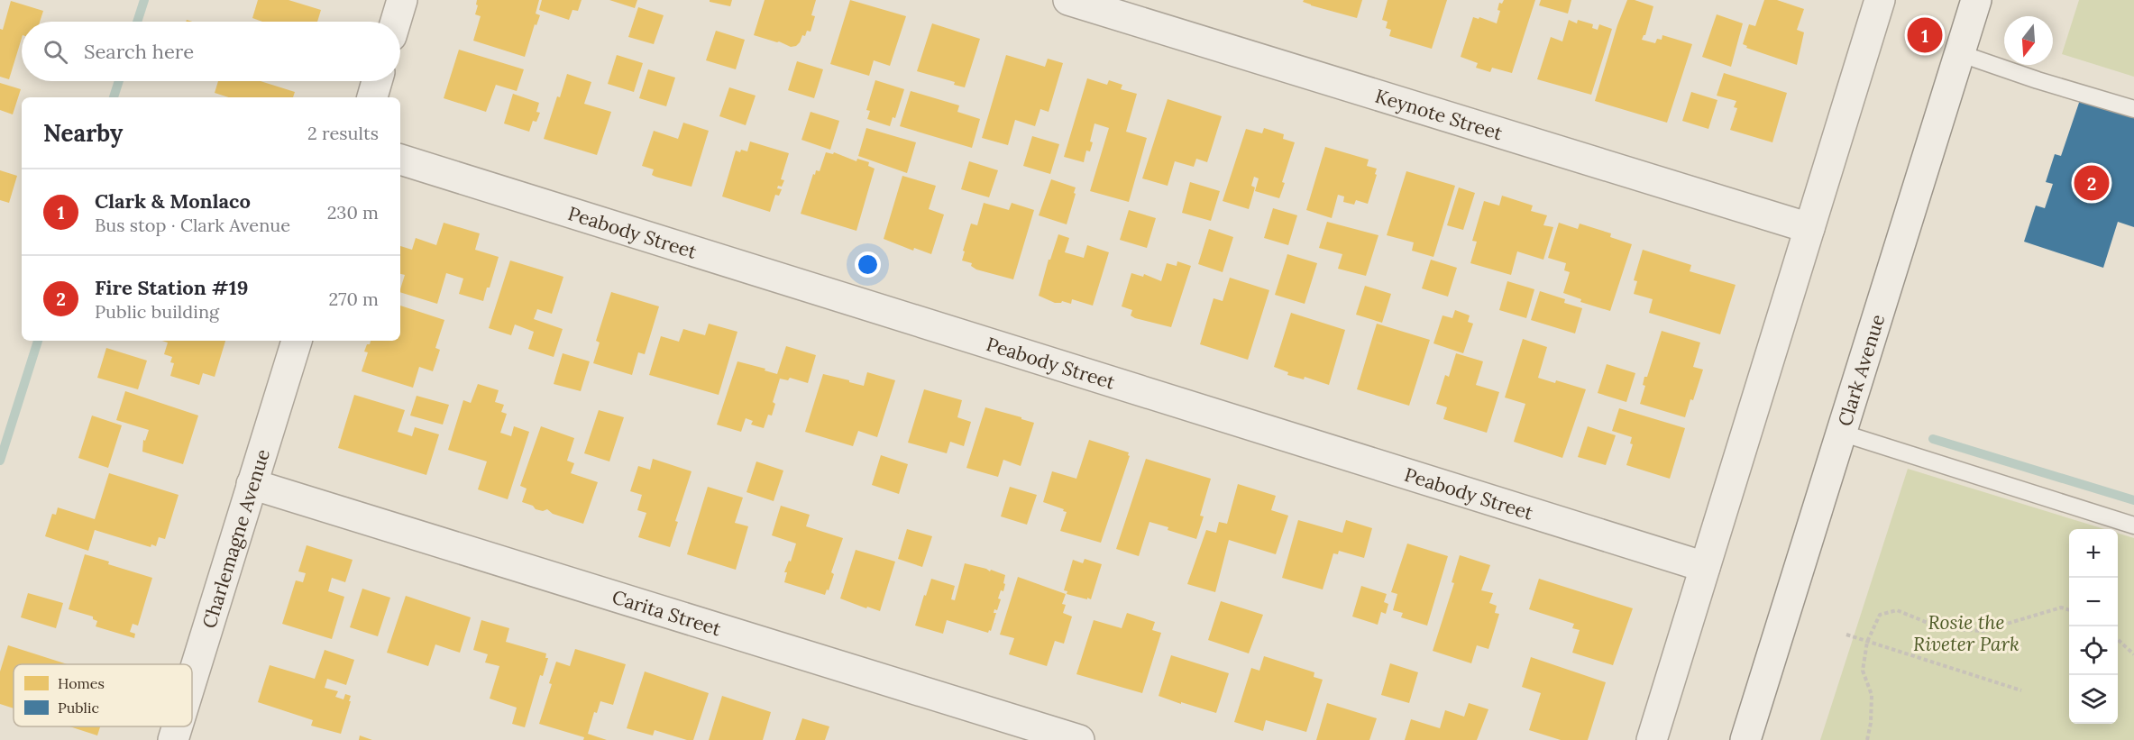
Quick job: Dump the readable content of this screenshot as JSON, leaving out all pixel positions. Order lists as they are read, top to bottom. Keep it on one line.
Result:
{"streets":{"street":["Keynote Street","Peabody Street","Clark Avenue","Charlemagne Avenue","Carita Street"]},"crossings":[["Charlemagne Avenue","Carita Street"]],"parks":["Rosie the Riveter Park"],"legend":["Homes","Public"],"north":"bottom","page":{"pins":["1","2"],"search":"Search here","heading":["Nearby","2 results"],"list":[{"mark":"1","name":"Clark & Monlaco","note":"Bus stop · Clark Avenue","value":"230 m"},{"mark":"2","name":"Fire Station #19","note":"Public building","value":"270 m"}],"map_buttons":["+","−"]}}
